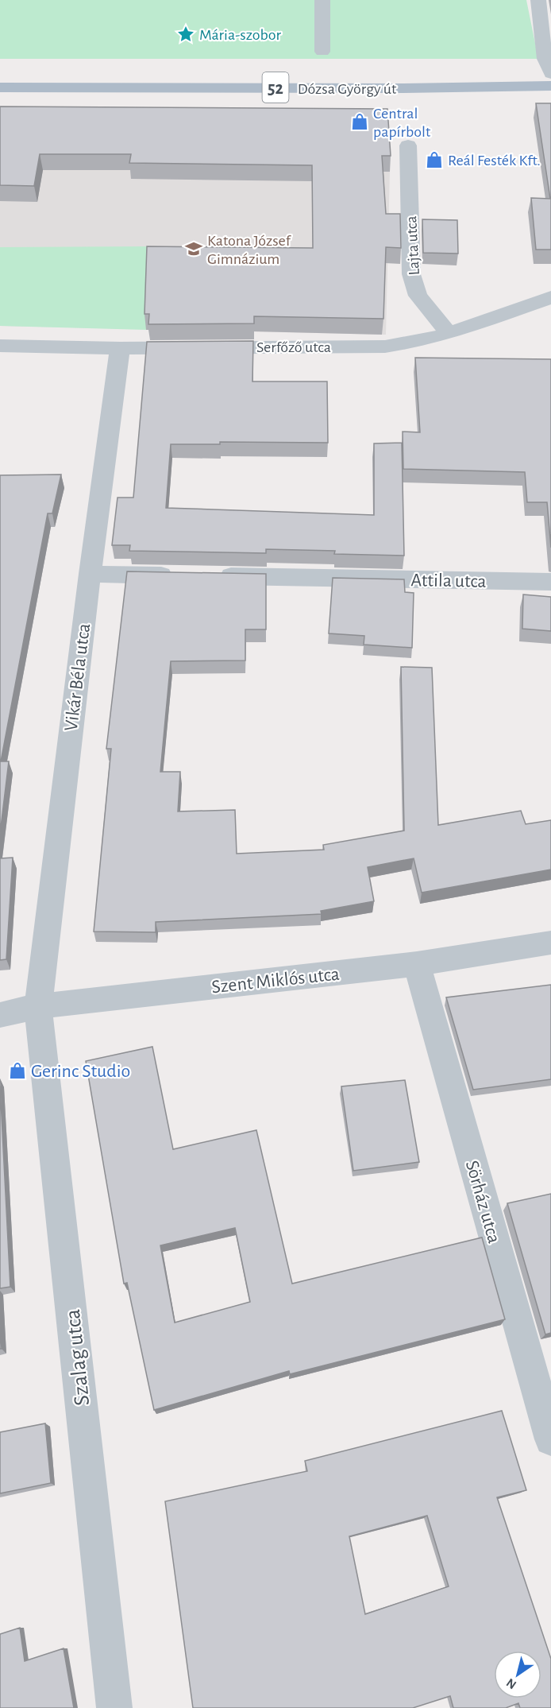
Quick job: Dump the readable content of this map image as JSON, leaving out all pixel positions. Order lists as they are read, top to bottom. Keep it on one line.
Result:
{"streets":{"main road":["52","Dózsa György út"],"street":["Lajta utca","Serfőző utca","Attila utca","Vikár Béla utca","Szent Miklós utca","Sörház utca","Szalag utca"]},"crossings":[["Lajta utca","Serfőző utca"],["Serfőző utca","Vikár Béla utca"],["Vikár Béla utca","Szent Miklós utca"],["Vikár Béla utca","Szalag utca"],["Szent Miklós utca","Sörház utca"],["Szent Miklós utca","Szalag utca"]],"places":{"place":["Mária-szobor"],"shop":["Central papírbolt","Reál Festék Kft.","Gerinc Studio"],"school or university":["Katona József Gimnázium"]},"north":"bottom left"}
